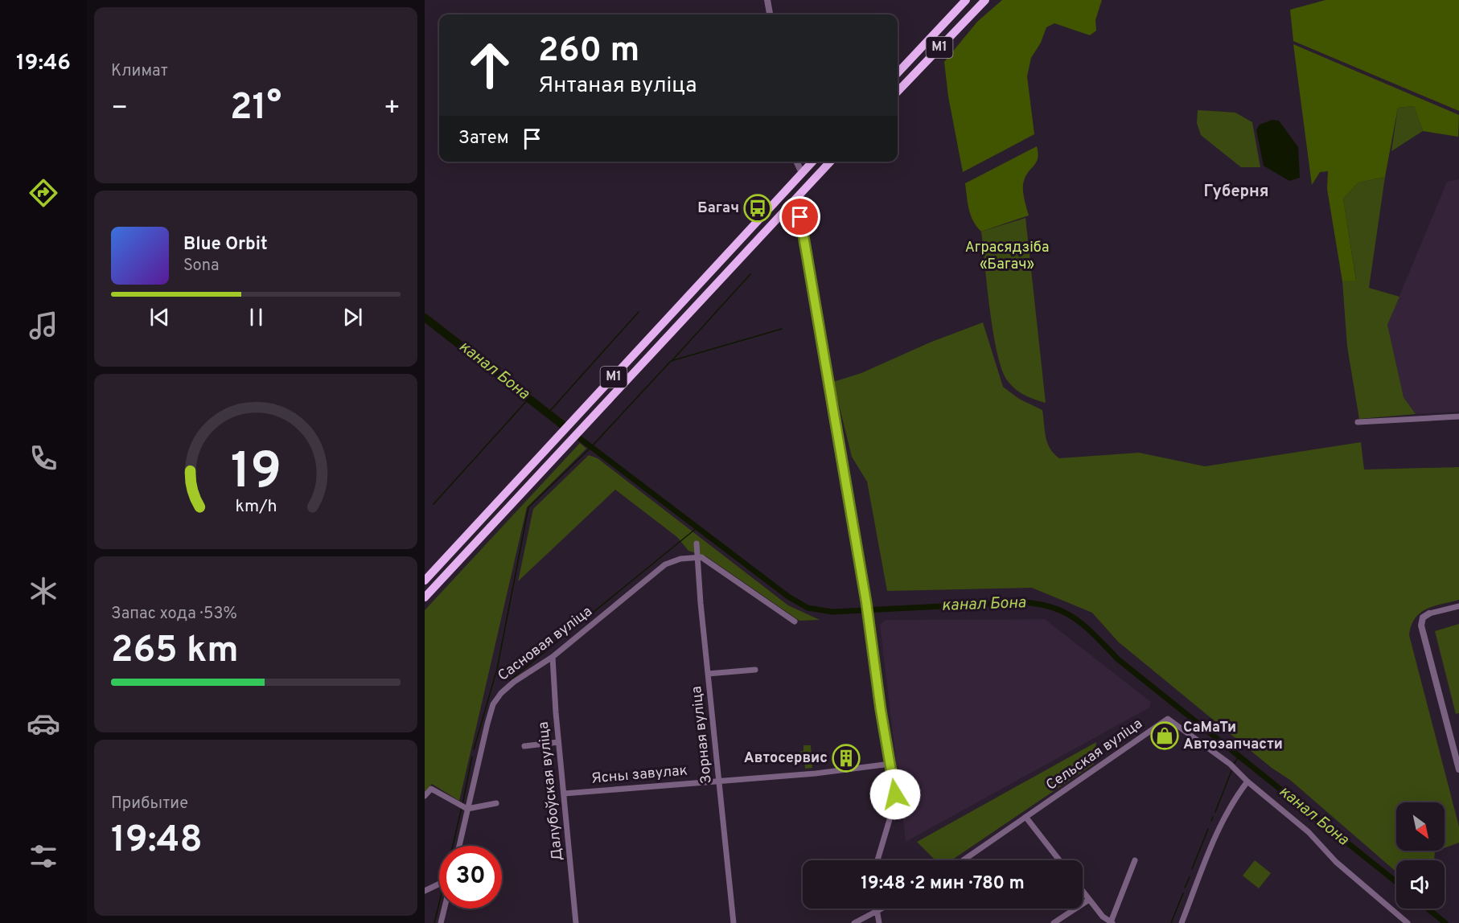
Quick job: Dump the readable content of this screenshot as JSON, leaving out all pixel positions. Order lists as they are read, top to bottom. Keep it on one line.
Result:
{"streets":{"highway":["М1"],"street":["Сасновая вуліца","Зорная вуліца","Сельская вуліца","Ясны завулак","Далубоўская вуліца"]},"crossings":[["Сасновая вуліца","Зорная вуліца"],["Сасновая вуліца","Далубоўская вуліца"],["Зорная вуліца","Ясны завулак"],["Ясны завулак","Далубоўская вуліца"]],"districts":["Губерня"],"water":["канал Бона"],"parks":["Аграсядзіба «Багач»"],"places":{"bus stop":["Багач"],"shop":["СаМаТи Автоэапчасти"],"building":["Автосервис"]},"north":"bottom right","page":{"tabs":"19:46","tile":["Климат",["Запас хода · 53%","265 km"],["Прибытие","19:48"]],"turn":["260 m","Янтаная вуліца"],"heat":["−","21°","+"],"then":"Затем","song":["Blue Orbit","Sona"],"limit":"30","trip":"19:48 · 2 мин · 780 m","gauge":["19","km/h"]}}
